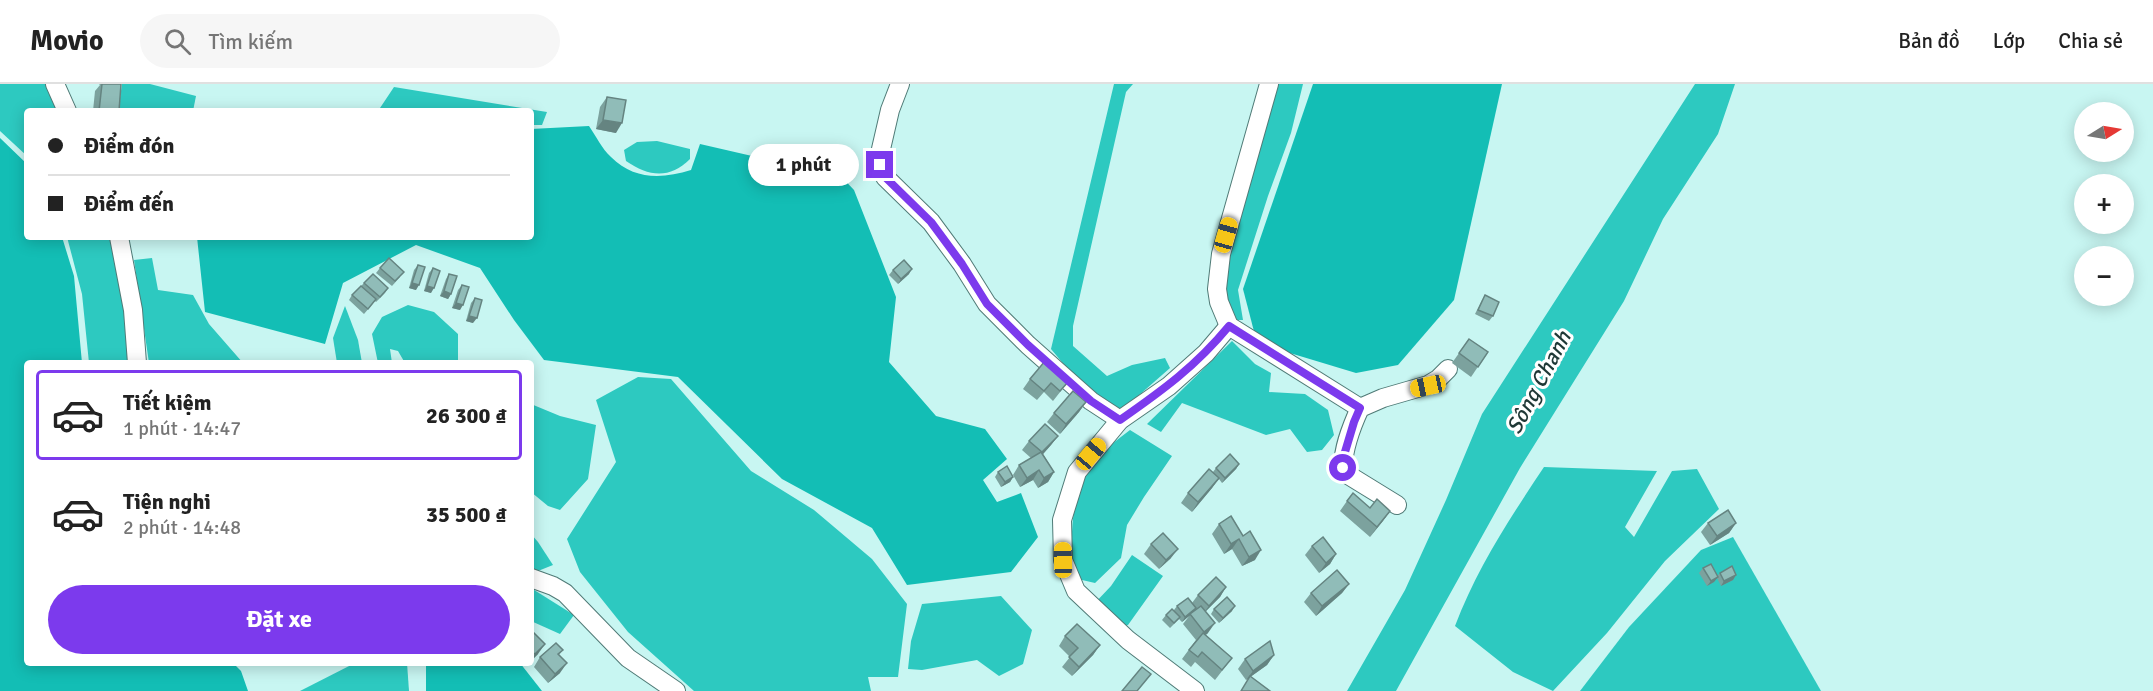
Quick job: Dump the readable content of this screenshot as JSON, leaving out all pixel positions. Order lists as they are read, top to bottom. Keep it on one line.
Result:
{"water":["Sông Chanh"],"north":"right","page":{"header":"Movio","search":"Tìm kiếm","nav":["Bản đồ","Lớp","Chia sẻ"],"map_buttons":["+","−"],"banner":["Điểm đón","Điểm đến"],"bubble":"1 phút","list":[{"name":"Tiết kiệm","note":"1 phút · 14:47","value":"26 300 ₫"},{"name":"Tiện nghi","note":"2 phút · 14:48","value":"35 500 ₫"}],"buttons":"Đặt xe"}}
